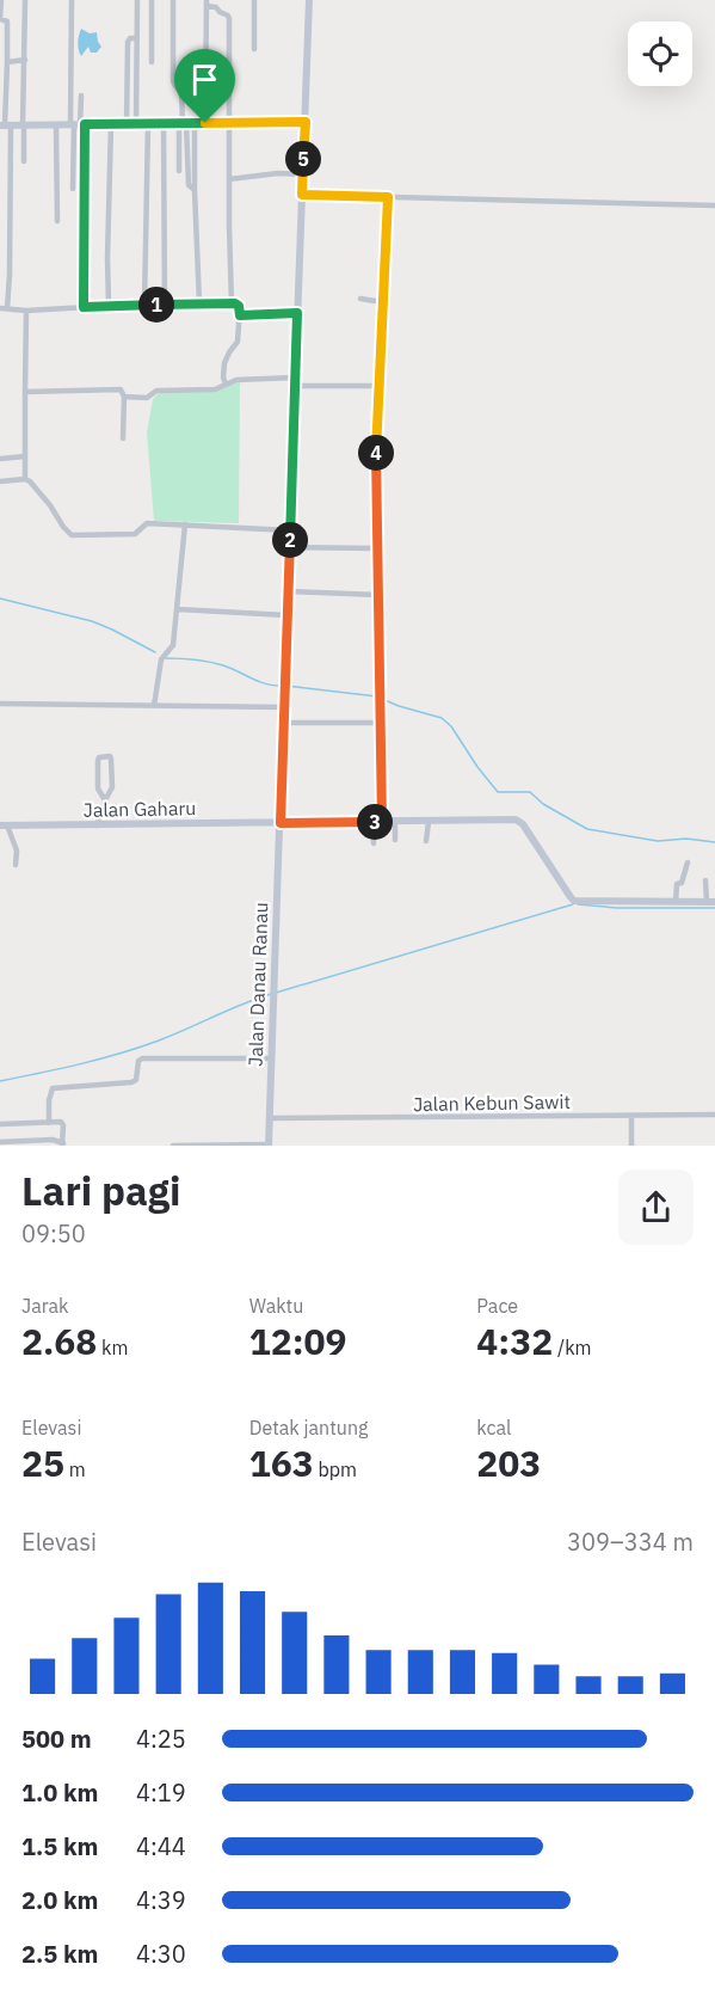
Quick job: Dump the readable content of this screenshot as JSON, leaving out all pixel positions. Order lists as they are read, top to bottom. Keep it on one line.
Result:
{"streets":{"street":["Jalan Gaharu","Jalan Danau Ranau","Jalan Kebun Sawit"]},"crossings":[["Jalan Gaharu","Jalan Danau Ranau"],["Jalan Danau Ranau","Jalan Kebun Sawit"]],"page":{"pins":["5","1","4","2","3"],"heading":["Lari pagi","09:50"],"stats":[["Jarak","2.68 km"],["Waktu","12:09"],["Pace","4:32 /km"],["Elevasi","25 m"],["Detak jantung","163 bpm"],["kcal","203"]],"chart":["Elevasi","309–334 m"],"list":[{"name":"500 m","note":"4:25"},{"name":"1.0 km","note":"4:19"},{"name":"1.5 km","note":"4:44"},{"name":"2.0 km","note":"4:39"},{"name":"2.5 km","note":"4:30"}]}}
